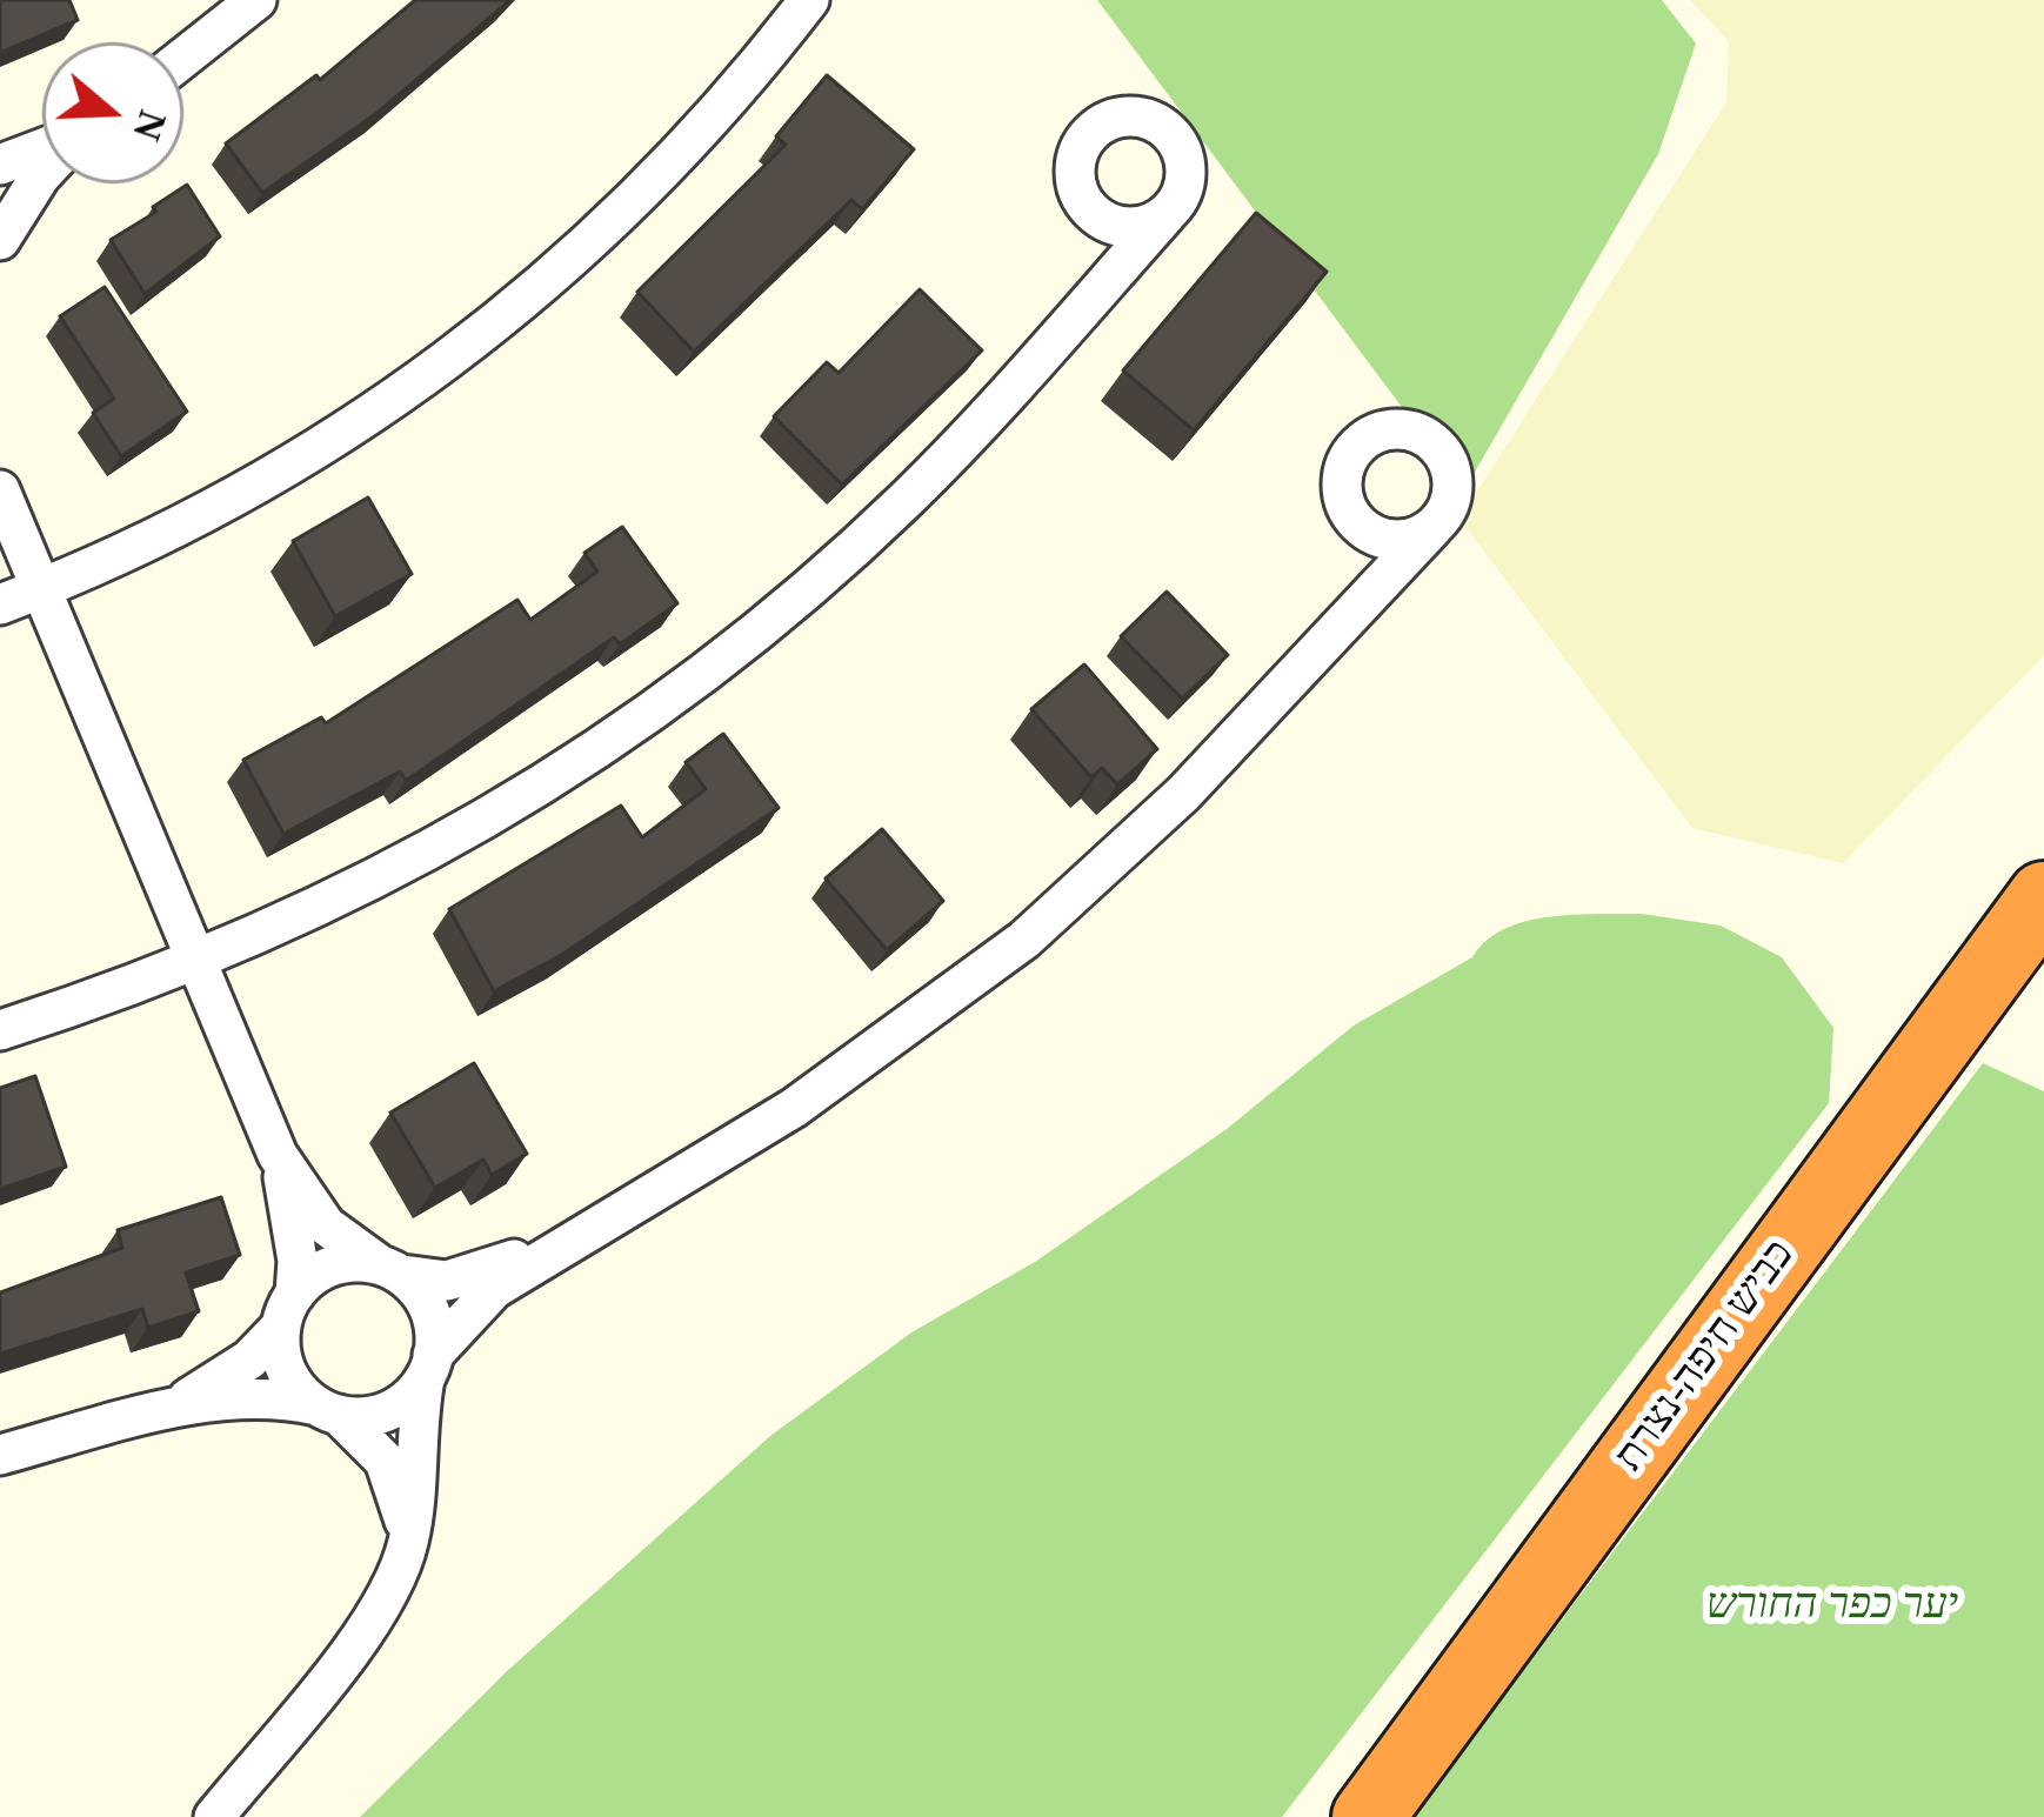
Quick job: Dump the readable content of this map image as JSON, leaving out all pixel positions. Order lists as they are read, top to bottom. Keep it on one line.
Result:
{"streets":{"highway":["כביש חיפה-נצרת"]},"parks":["יער כפר החורש"],"north":"right"}
